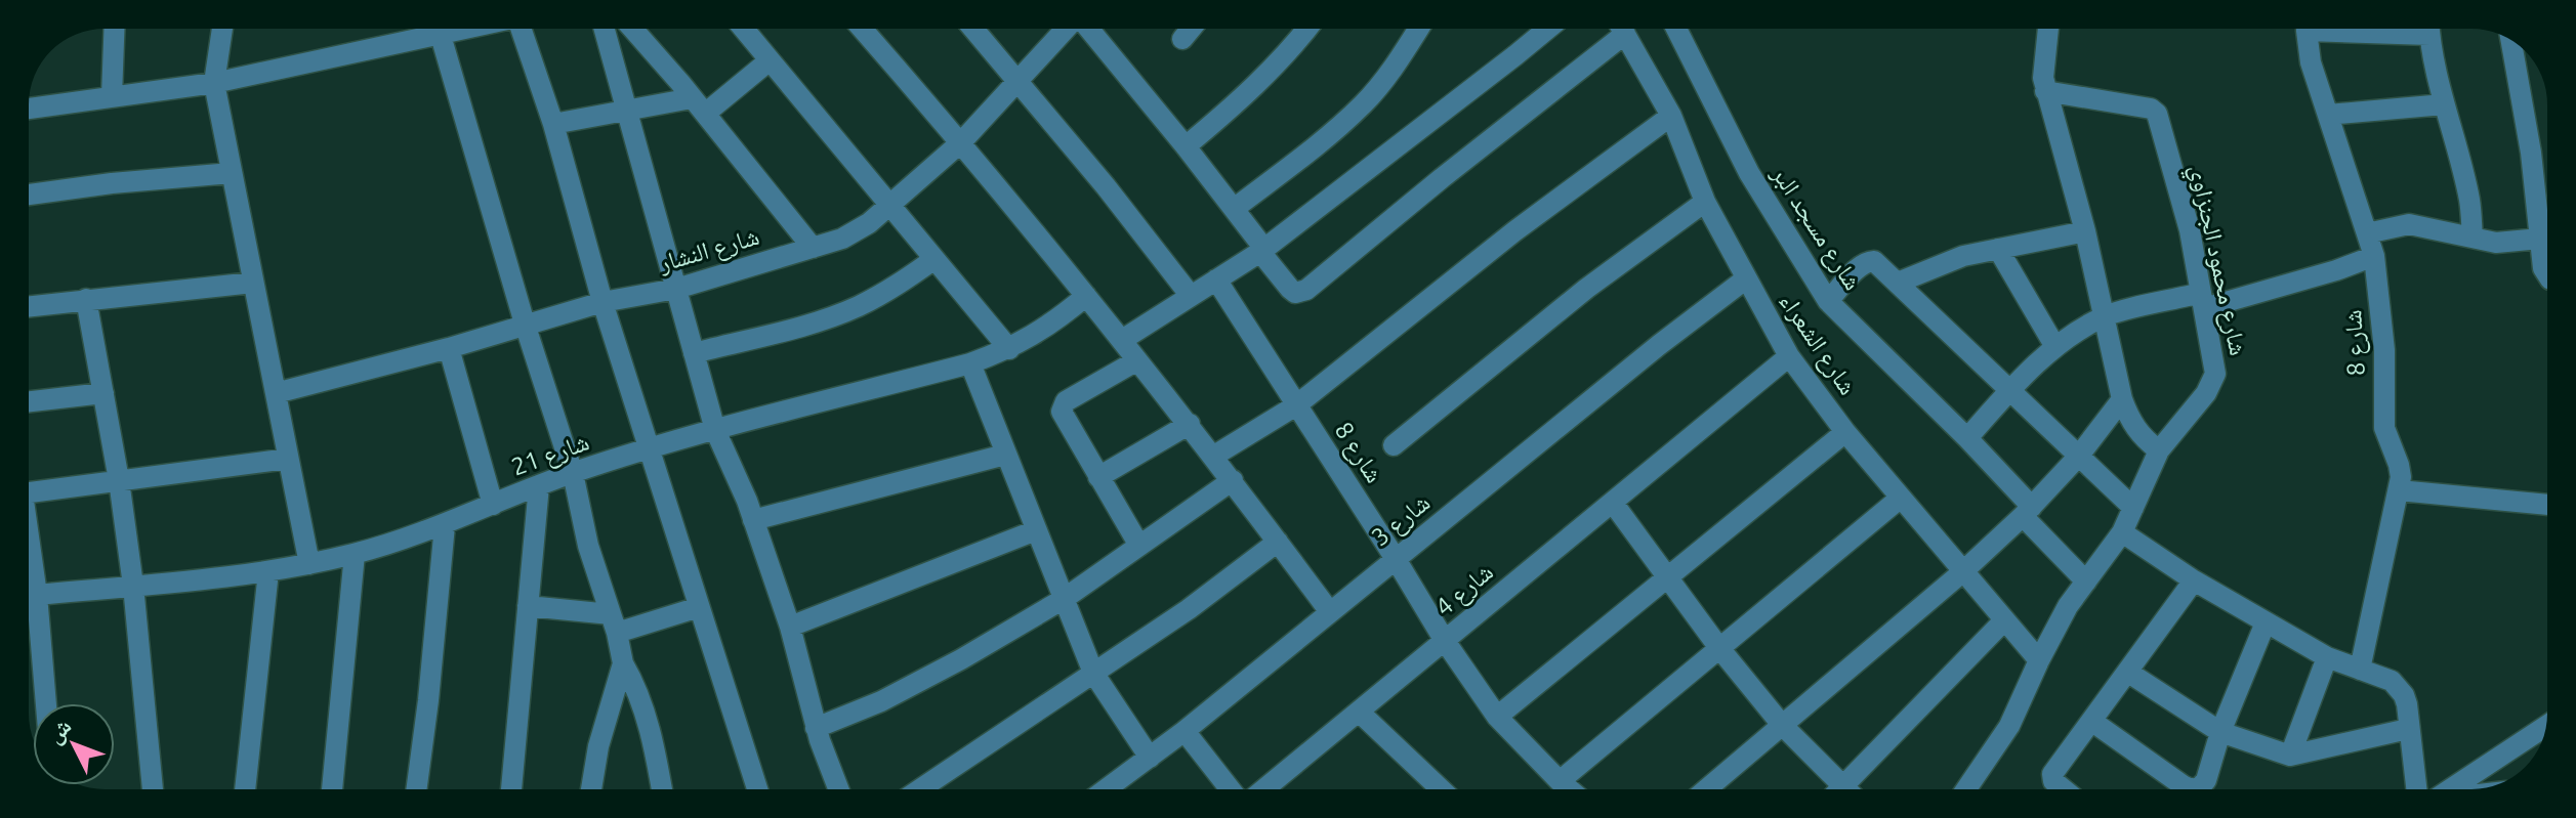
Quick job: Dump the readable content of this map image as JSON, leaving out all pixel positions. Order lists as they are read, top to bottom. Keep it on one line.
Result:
{"streets":{"street":["شارع مسجد البر","شارع النشار","شارع محمود الجنزاوي","شارع 8","شارع الشعراء","شارع 21","شارع 3","شارع 4"]},"crossings":[["شارع مسجد البر","شارع محمود الجنزاوي"],["شارع محمود الجنزاوي","شارع الشعراء"],["شارع 8","شارع 3"],["شارع 8","شارع 4"],["شارع الشعراء","شارع 3"],["شارع الشعراء","شارع 4"],["شارع 3","شارع 4"]],"north":"top left"}
